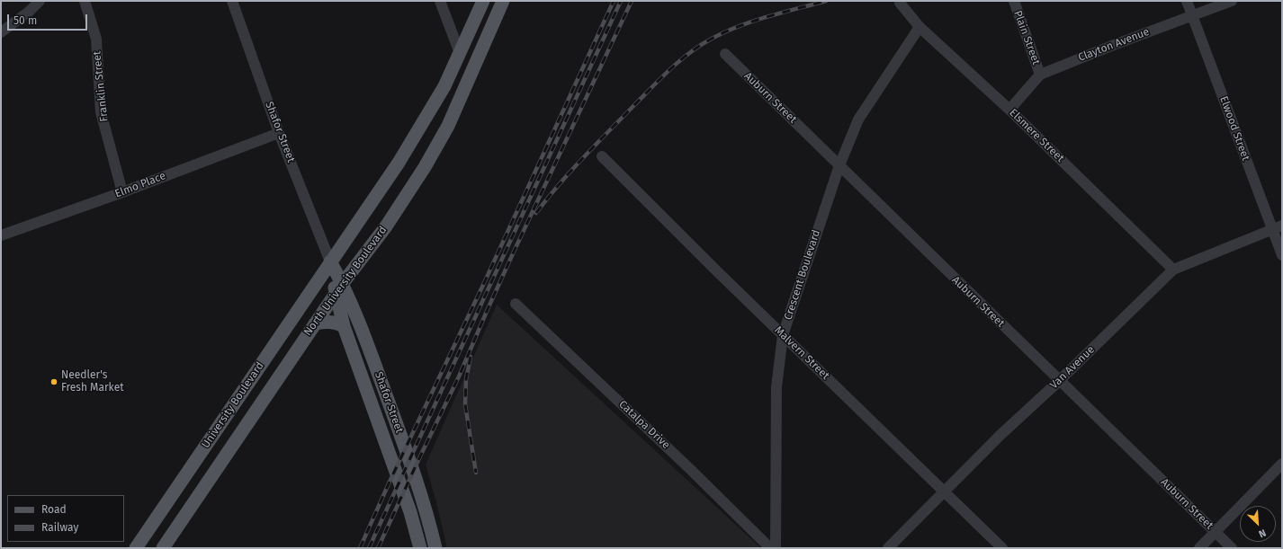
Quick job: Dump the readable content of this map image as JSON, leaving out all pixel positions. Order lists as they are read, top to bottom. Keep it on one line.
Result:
{"streets":{"main road":["Shafor Street","North University Boulevard","University Boulevard"],"street":["Plain Street","Clayton Avenue","Franklin Street","Auburn Street","Elwood Street","Elsmere Street","Elmo Place","Crescent Boulevard","Malvern Street","Van Avenue","Catalpa Drive"]},"crossings":[["Plain Street","Clayton Avenue"],["Clayton Avenue","Elwood Street"],["Clayton Avenue","Elsmere Street"],["Franklin Street","Elmo Place"],["Auburn Street","Crescent Boulevard"],["Auburn Street","Van Avenue"],["Elwood Street","Van Avenue"],["Shafor Street","Elmo Place"],["Shafor Street","North University Boulevard"],["Shafor Street","University Boulevard"],["Elsmere Street","Crescent Boulevard"],["Elsmere Street","Van Avenue"],["Crescent Boulevard","Malvern Street"],["Malvern Street","Van Avenue"]],"places":["Needler's Fresh Market"],"legend":["Road","Railway"],"scale_bar":"50 m","north":"bottom right"}
